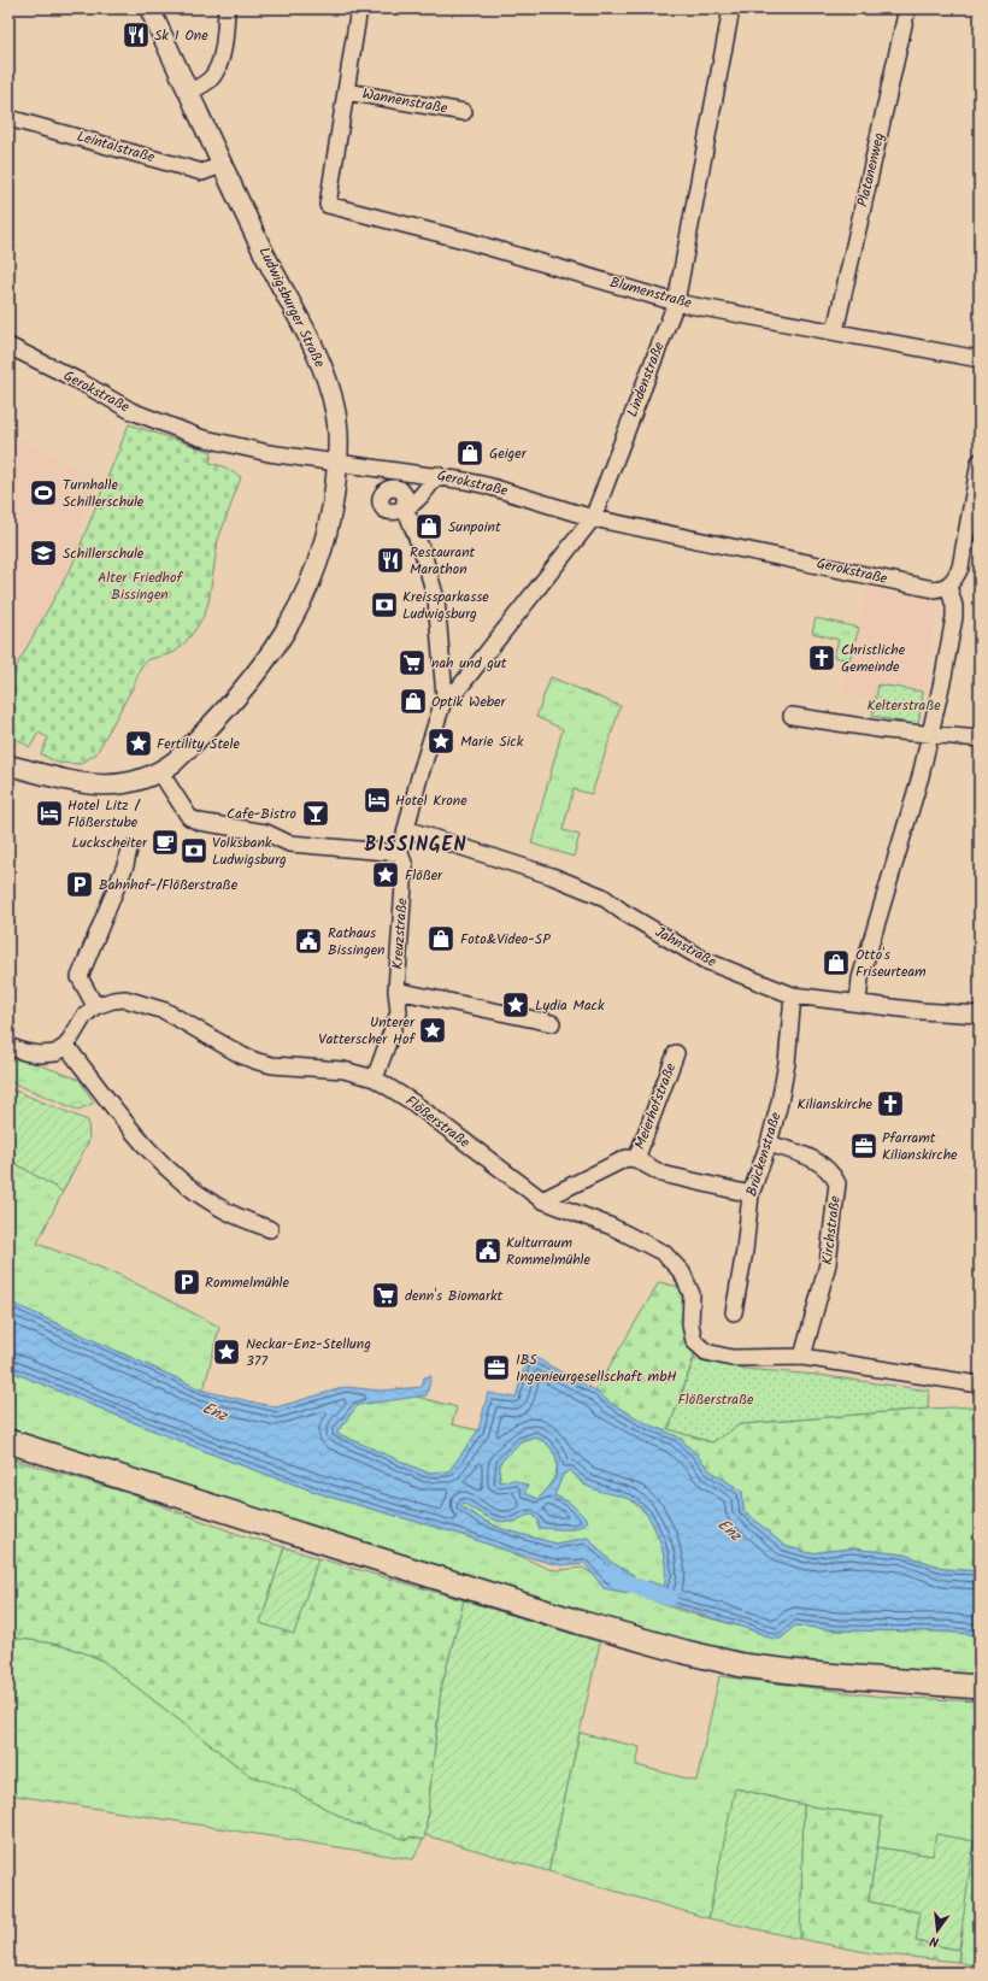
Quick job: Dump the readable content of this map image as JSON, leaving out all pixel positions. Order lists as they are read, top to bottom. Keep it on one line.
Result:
{"streets":{"street":["Wannenstraße","Leintalstraße","Platanenweg","Blumenstraße","Ludwigsburger Straße","Lindenstraße","Gerokstraße","Kreuzstraße","Jahnstraße","Meierhofstraße","Flößerstraße","Brückenstraße","Kirchstraße"]},"crossings":[["Wannenstraße","Blumenstraße"],["Leintalstraße","Ludwigsburger Straße"],["Platanenweg","Blumenstraße"],["Blumenstraße","Lindenstraße"],["Ludwigsburger Straße","Gerokstraße"],["Lindenstraße","Gerokstraße"],["Lindenstraße","Kreuzstraße"],["Gerokstraße","Kreuzstraße"],["Kreuzstraße","Jahnstraße"],["Kreuzstraße","Flößerstraße"],["Jahnstraße","Brückenstraße"],["Meierhofstraße","Flößerstraße"],["Meierhofstraße","Brückenstraße"],["Flößerstraße","Kirchstraße"],["Brückenstraße","Kirchstraße"]],"districts":["BISSINGEN"],"water":["Enz"],"parks":["Alter Friedhof Bissingen","Kelterstraße","Flößerstraße"],"places":{"restaurant":["Sk 1 One","Restaurant Marathon"],"shop":["Geiger","Sunpoint","Optik Weber","Foto&Video-SP","Otto's Friseurteam"],"sports":["Turnhalle Schillerschule"],"school or university":["Schillerschule"],"bank":["Kreissparkasse Ludwigsburg","Volksbank Ludwigsburg"],"church":["Christliche Gemeinde","Kilianskirche"],"supermarket":["nah und gut","denn's Biomarkt"],"place":["Marie Sick","Fertility Stele","Flößer","Lydia Mack","Unterer Vatterscher Hof","Neckar-Enz-Stellung 377"],"hotel":["Hotel Krone","Hotel Litz / Flößerstube"],"bar":["Cafe-Bistro"],"cafe":["Luckscheiter"],"parking":["Bahnhof-/Flößerstraße","Rommelmühle"],"public building":["Rathaus Bissingen","Kulturraum Rommelmühle"],"office":["Pfarramt Kilianskirche","IBS Ingenieurgesellschaft mbH"]},"north":"bottom"}
